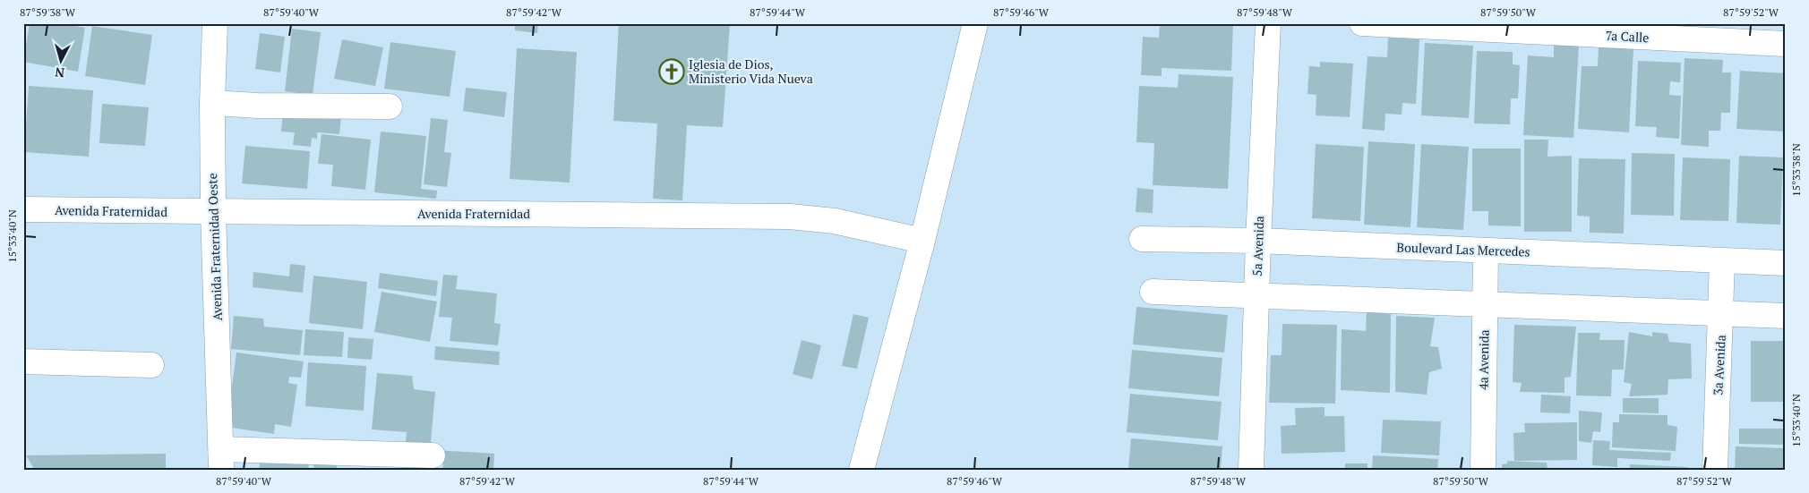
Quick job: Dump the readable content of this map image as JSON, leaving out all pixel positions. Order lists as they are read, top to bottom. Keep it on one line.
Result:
{"streets":{"street":["7a Calle","Avenida Fraternidad","5a Avenida","Avenida Fraternidad Oeste","Boulevard Las Mercedes","4a Avenida","3a Avenida"]},"crossings":[["Avenida Fraternidad","Avenida Fraternidad Oeste"],["5a Avenida","Boulevard Las Mercedes"],["Boulevard Las Mercedes","4a Avenida"],["Boulevard Las Mercedes","3a Avenida"]],"places":{"church":["Iglesia de Dios, Ministerio Vida Nueva"]},"north":"bottom","coordinates":["87°59'38\"W","87°59'40\"W","87°59'42\"W","87°59'44\"W","87°59'46\"W","87°59'48\"W","87°59'50\"W","87°59'52\"W","15°33'38\"N","15°33'40\"N"]}
